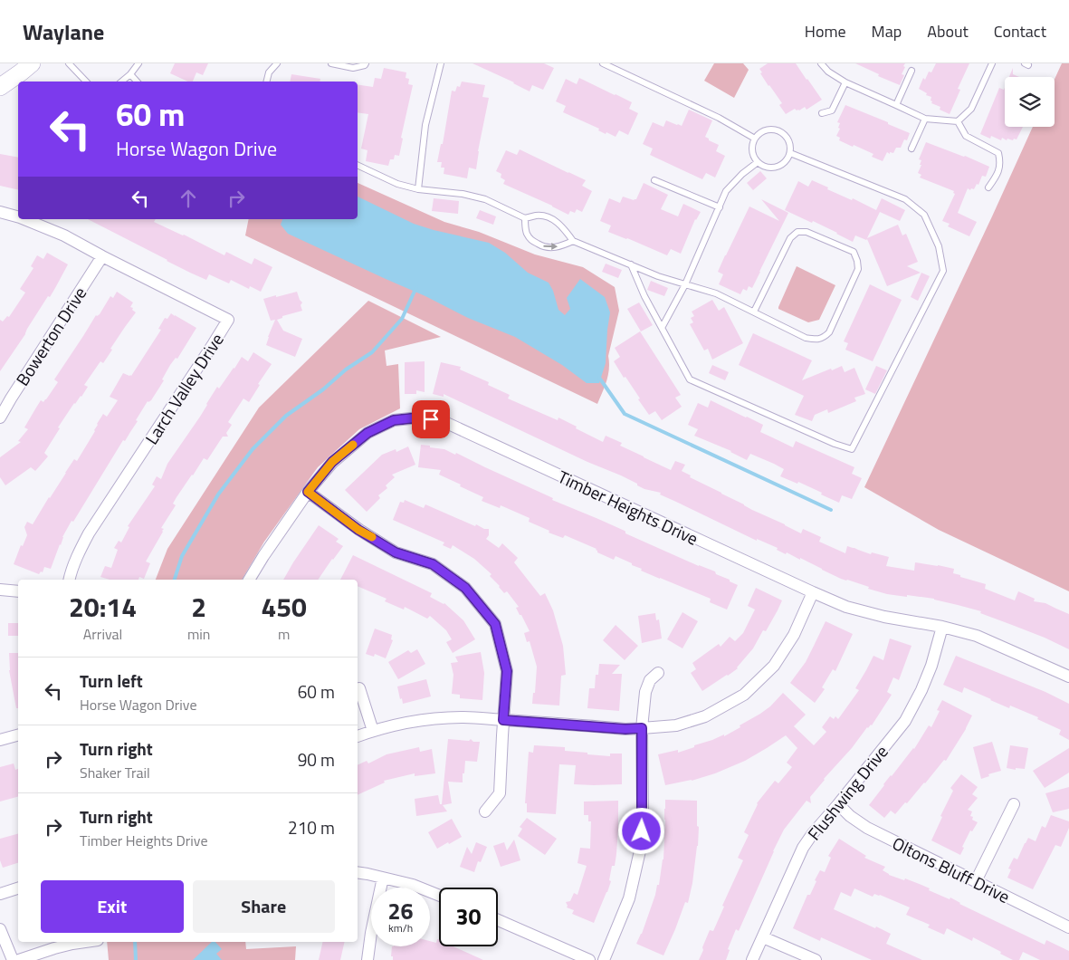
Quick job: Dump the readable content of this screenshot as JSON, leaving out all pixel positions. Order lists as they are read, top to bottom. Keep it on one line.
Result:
{"streets":{"street":["Bowerton Drive","Larch Valley Drive","Timber Heights Drive","Flushwing Drive","Oltons Bluff Drive"]},"crossings":[["Bowerton Drive","Larch Valley Drive"],["Timber Heights Drive","Flushwing Drive"],["Flushwing Drive","Oltons Bluff Drive"]],"page":{"header":"Waylane","nav":["Home","Map","About","Contact"],"turn":["60 m","Horse Wagon Drive"],"eta":["20:14","Arrival","2","min","450","m"],"list":[{"name":"Turn left","note":"Horse Wagon Drive","value":"60 m"},{"name":"Turn right","note":"Shaker Trail","value":"90 m"},{"name":"Turn right","note":"Timber Heights Drive","value":"210 m"}],"buttons":["Exit","Share"],"speed":"26 km/h","limit":"30"}}
